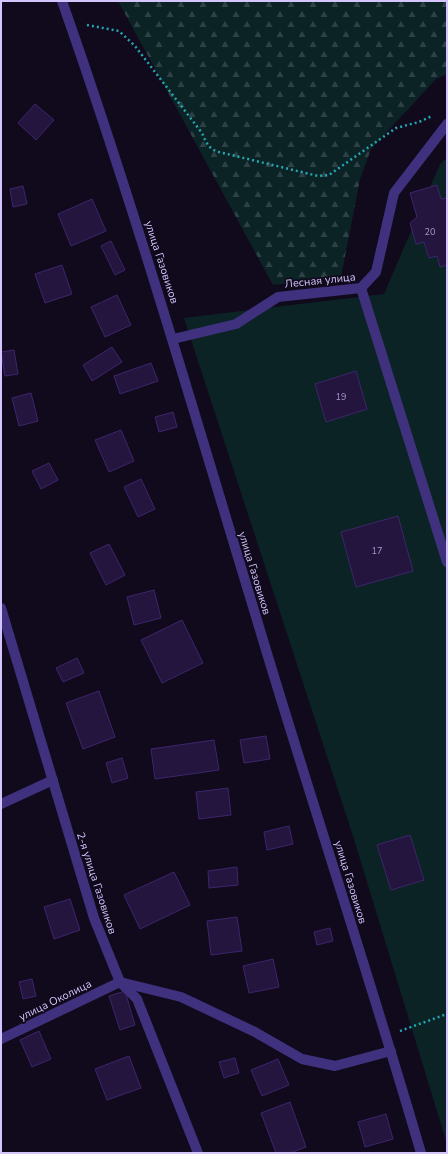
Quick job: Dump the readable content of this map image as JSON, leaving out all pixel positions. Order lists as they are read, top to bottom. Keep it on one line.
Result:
{"streets":{"street":["улица Газовиков","Лесная улица","2-я улица Газовиков","улица Околица"]},"crossings":[["улица Газовиков","Лесная улица"],["2-я улица Газовиков","улица Околица"]],"house_numbers":["20","19","17"]}
